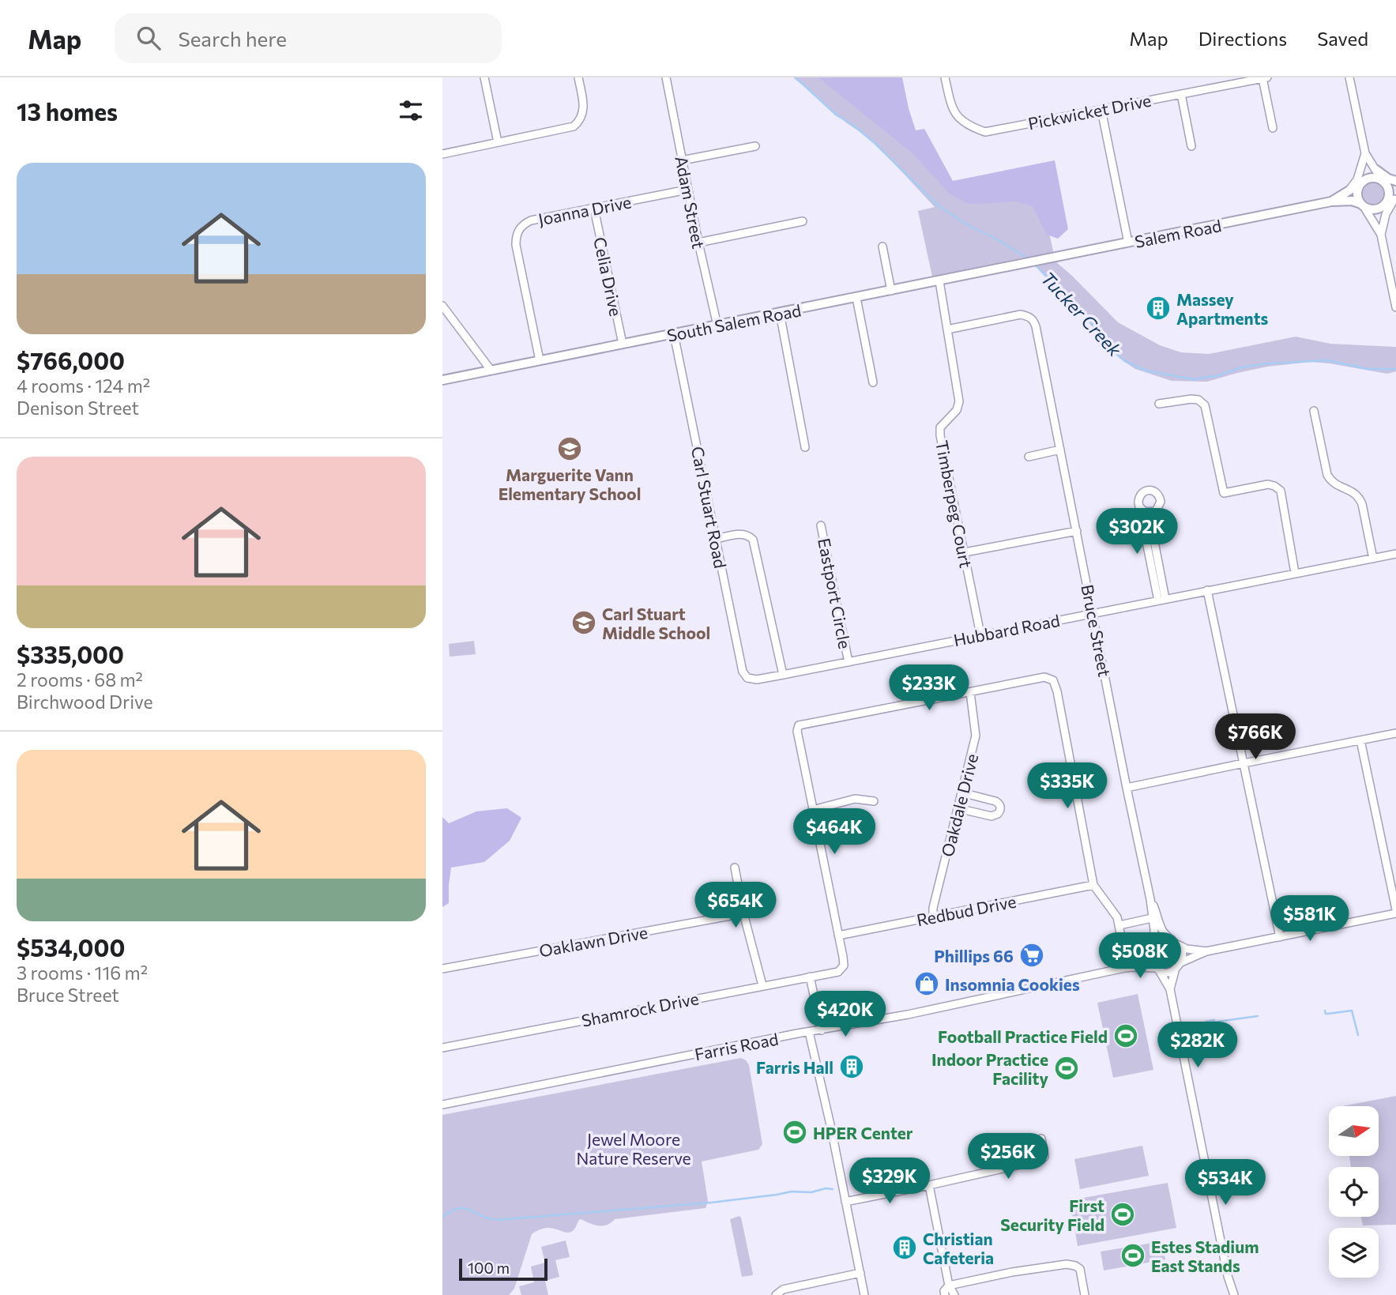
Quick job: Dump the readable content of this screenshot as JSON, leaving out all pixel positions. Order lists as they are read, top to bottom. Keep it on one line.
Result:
{"streets":{"main road":["Salem Road","South Salem Road"],"street":["Pickwicket Drive","Adam Street","Joanna Drive","Celia Drive","Timberpeg Court","Carl Stuart Road","Eastport Circle","Hubbard Road","Bruce Street","Oakdale Drive","Redbud Drive","Oaklawn Drive","Shamrock Drive","Farris Road"]},"crossings":[["Adam Street","Joanna Drive"],["Adam Street","South Salem Road"],["Joanna Drive","Celia Drive"],["Joanna Drive","South Salem Road"],["Salem Road","South Salem Road"],["Celia Drive","South Salem Road"],["South Salem Road","Timberpeg Court"],["South Salem Road","Carl Stuart Road"],["Timberpeg Court","Hubbard Road"],["Timberpeg Court","Bruce Street"],["Carl Stuart Road","Hubbard Road"],["Eastport Circle","Hubbard Road"],["Hubbard Road","Bruce Street"],["Bruce Street","Farris Road"],["Oakdale Drive","Redbud Drive"],["Redbud Drive","Shamrock Drive"]],"water":["Tucker Creek"],"parks":["Jewel Moore Nature Reserve"],"places":{"building":["Massey Apartments","Farris Hall","Christian Cafeteria"],"school or university":["Marguerite Vann Elementary School","Carl Stuart Middle School"],"supermarket":["Phillips 66"],"shop":["Insomnia Cookies"],"sports":["Football Practice Field","Indoor Practice Facility","HPER Center","First Security Field","Estes Stadium East Stands"]},"scale_bar":"100 m","north":"right","page":{"header":"Map","search":"Search here","nav":["Map","Directions","Saved"],"heading":"13 homes","list":[{"name":"$766,000","note":"4 rooms · 124 m² · Denison Street"},{"name":"$335,000","note":"2 rooms · 68 m² · Birchwood Drive"},{"name":"$534,000","note":"3 rooms · 116 m² · Bruce Street"}],"price":["$302K","$233K","$766K","$335K","$464K","$654K","$581K","$508K","$420K","$282K","$256K","$329K","$534K"],"scale":"100 m"}}
